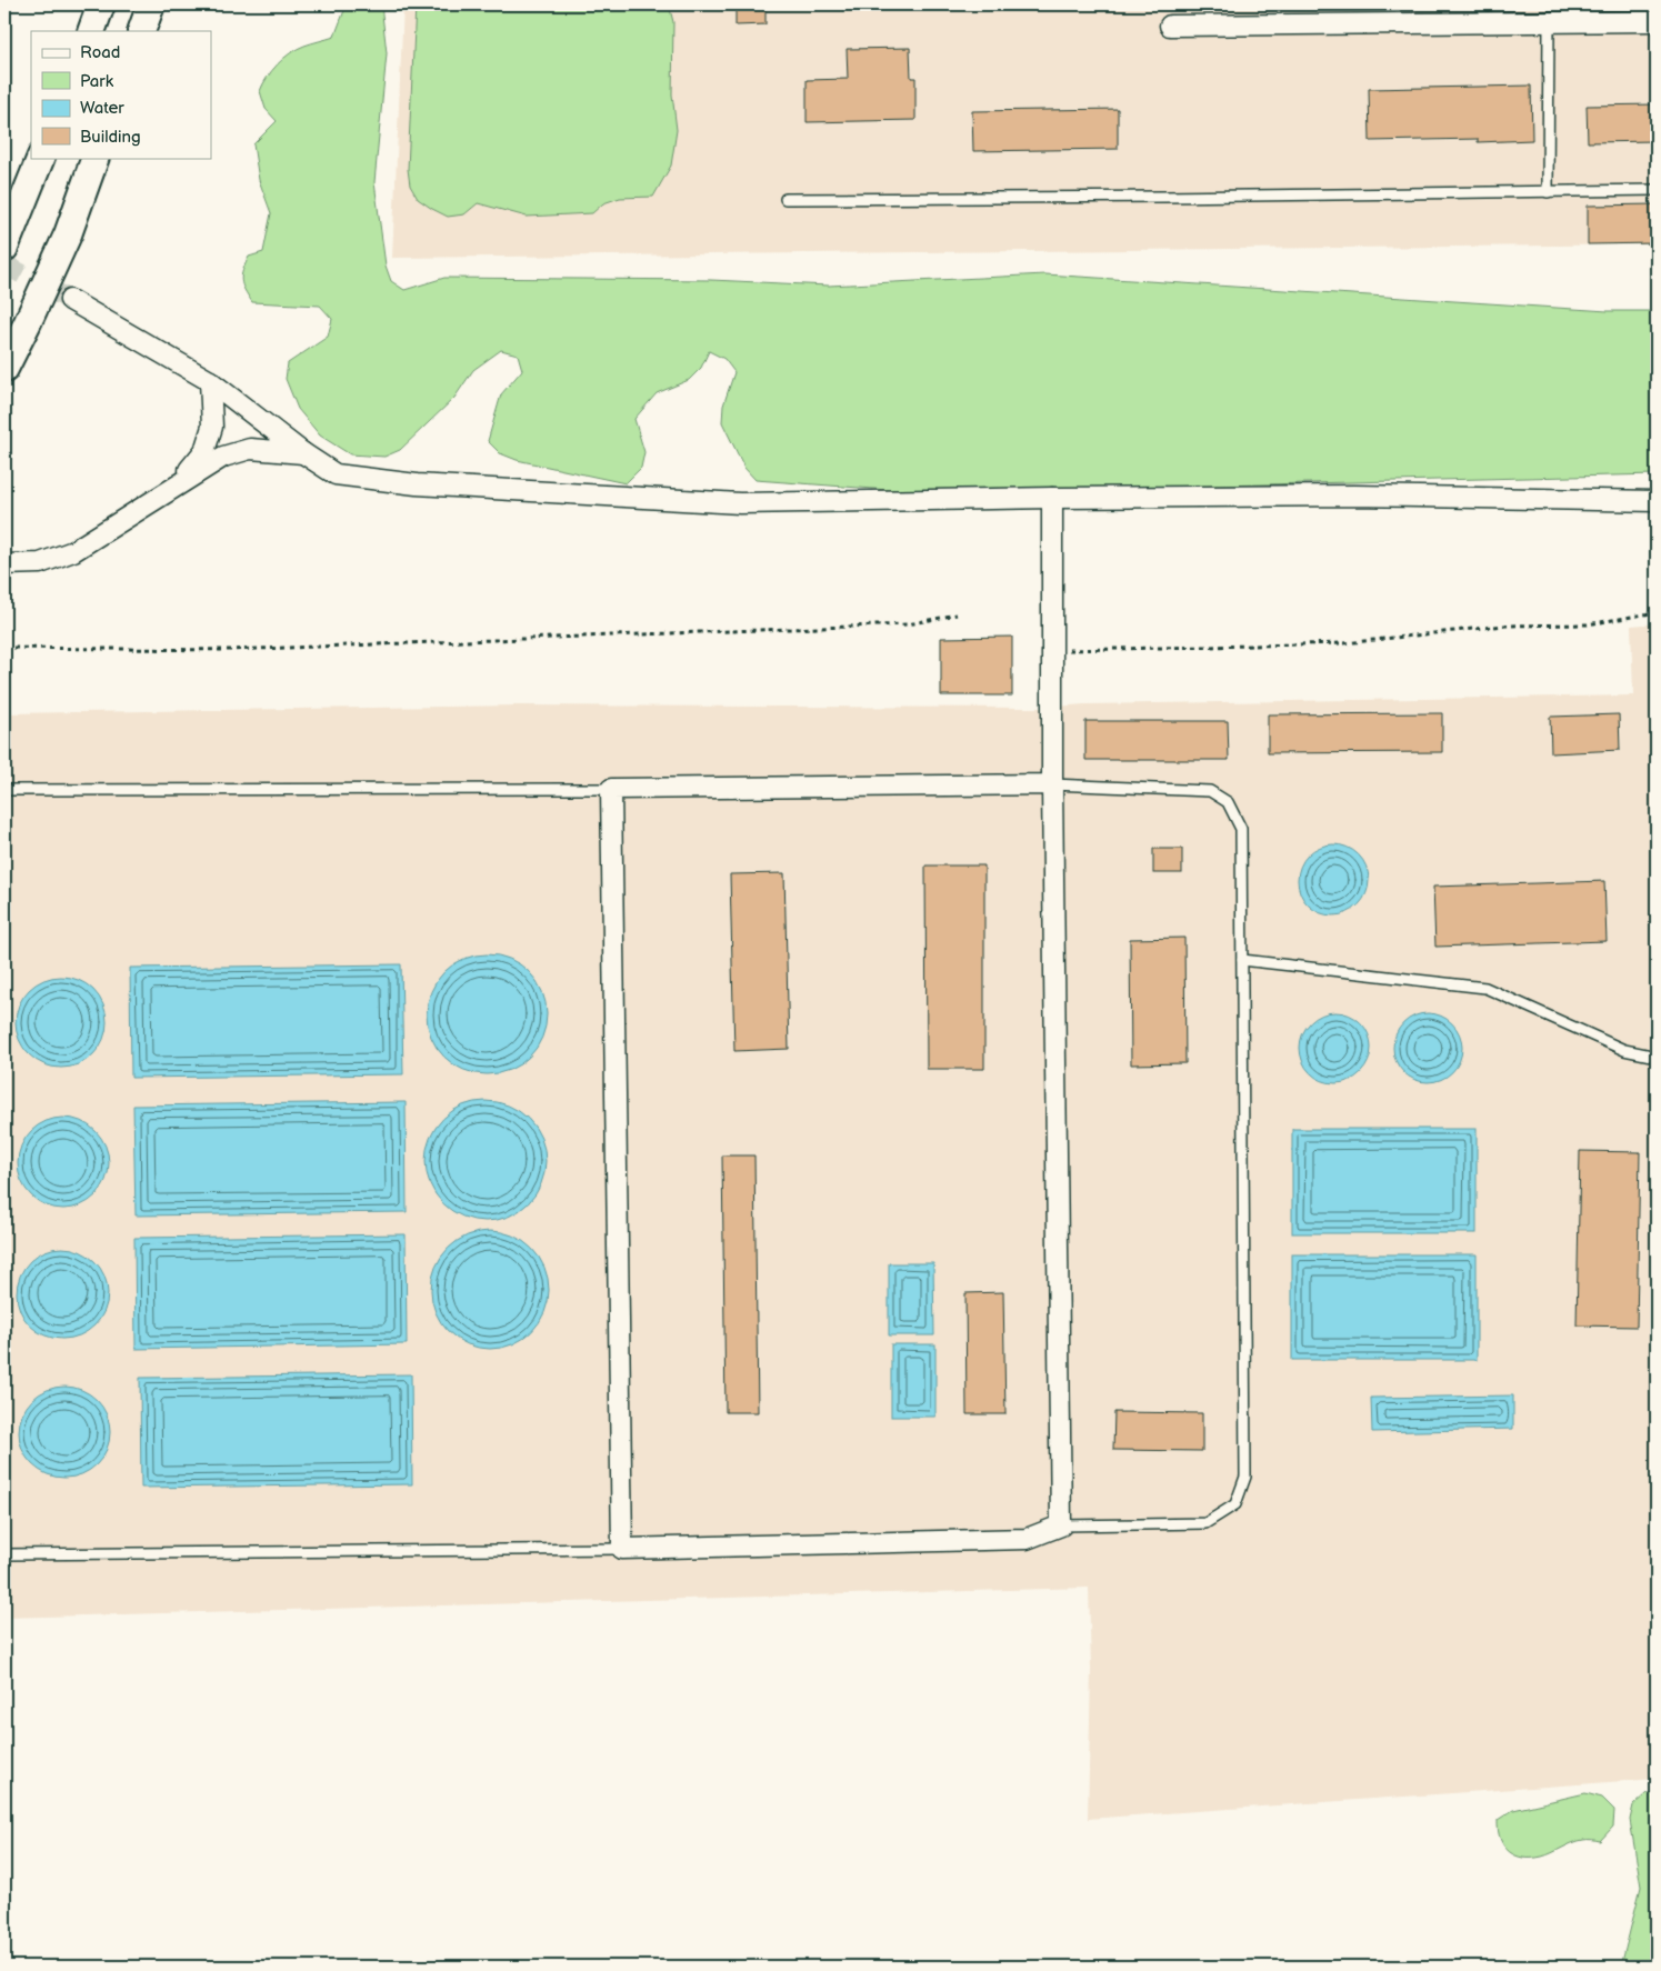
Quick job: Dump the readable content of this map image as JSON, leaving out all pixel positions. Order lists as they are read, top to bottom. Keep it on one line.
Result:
{"legend":["Road","Park","Water","Building"]}
